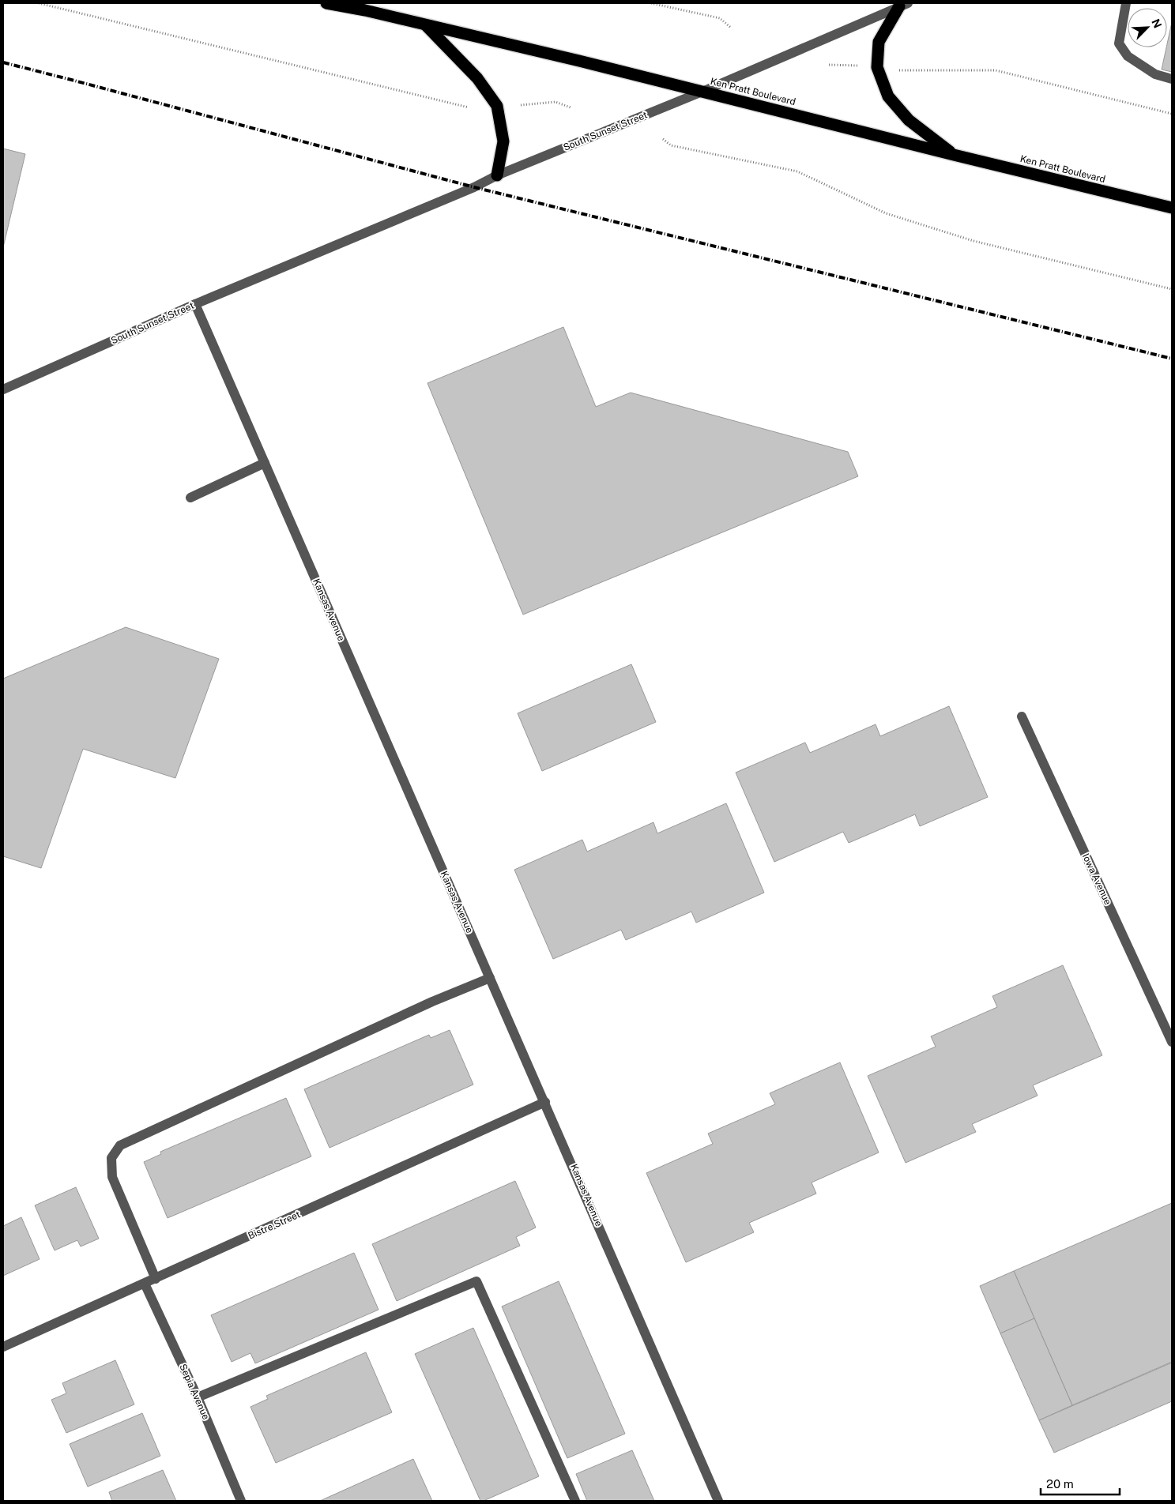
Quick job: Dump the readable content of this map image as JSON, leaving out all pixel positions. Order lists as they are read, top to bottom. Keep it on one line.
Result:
{"streets":{"highway":["Ken Pratt Boulevard"],"street":["South Sunset Street","Kansas Avenue","Iowa Avenue","Bistre Street","Sepia Avenue"]},"crossings":[["Ken Pratt Boulevard","South Sunset Street"],["South Sunset Street","Kansas Avenue"],["Kansas Avenue","Bistre Street"],["Bistre Street","Sepia Avenue"]],"scale_bar":"20 m","north":"top right"}
